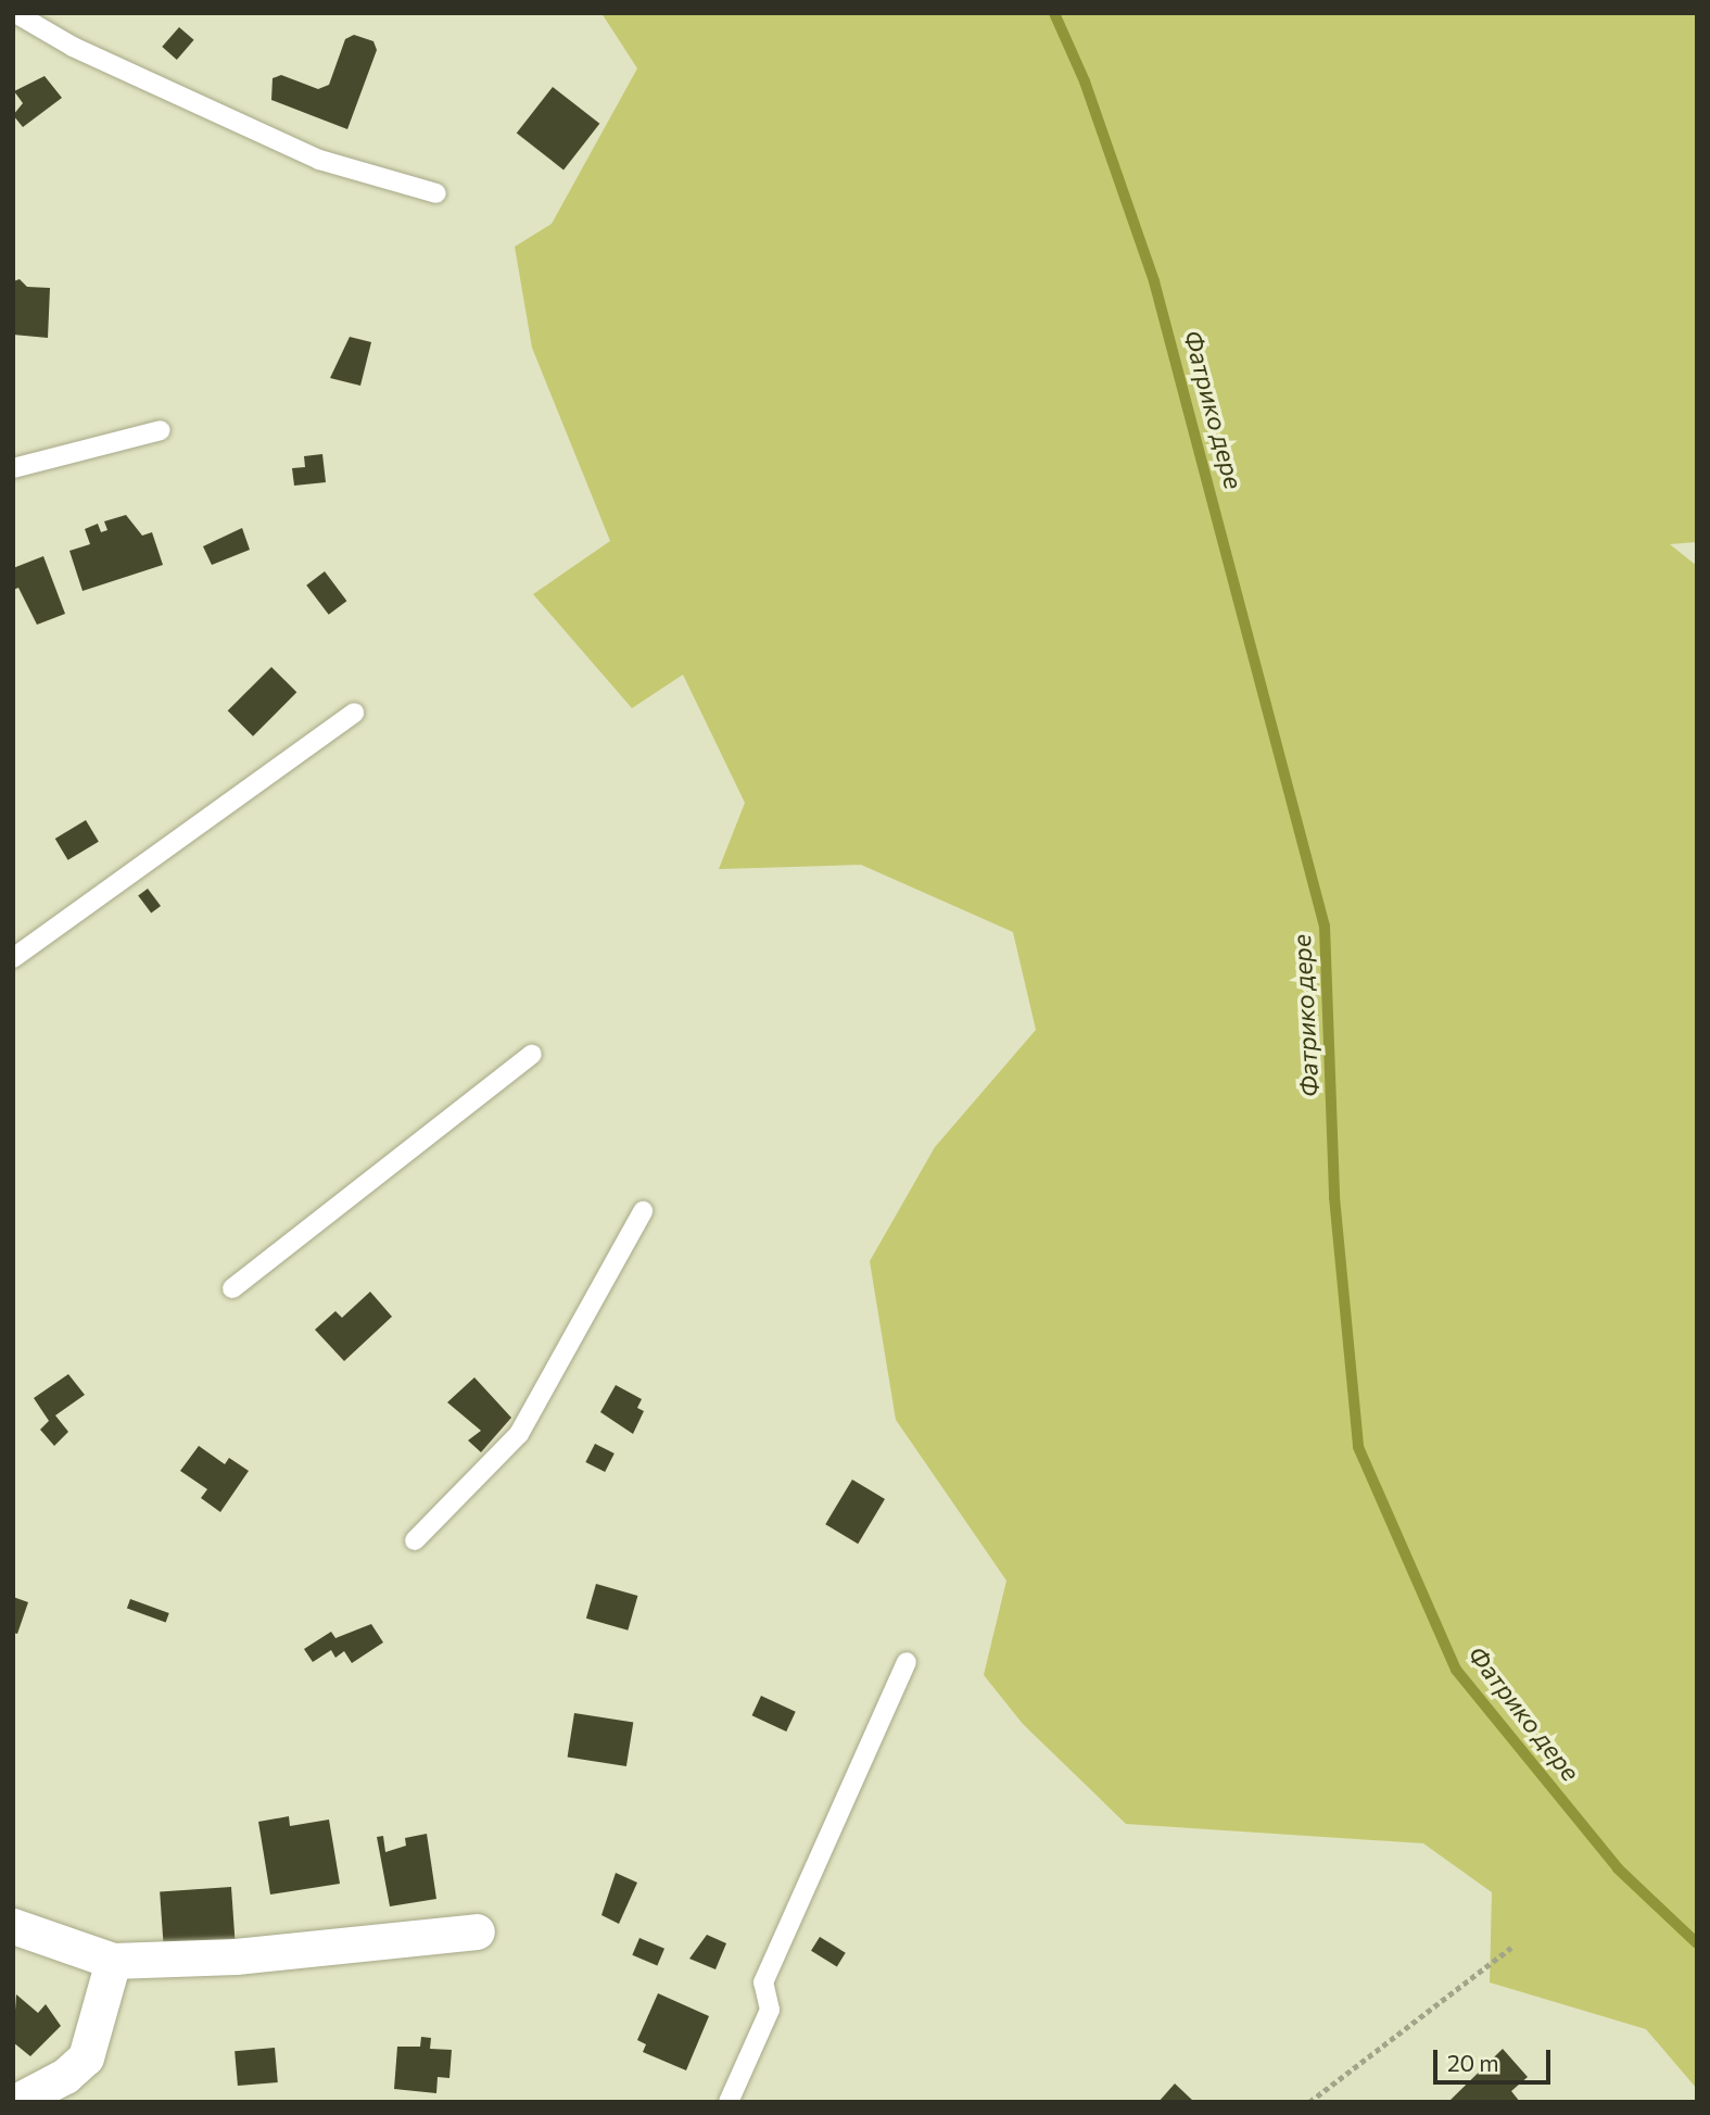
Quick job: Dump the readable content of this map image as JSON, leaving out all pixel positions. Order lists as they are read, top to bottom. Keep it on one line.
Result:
{"water":["Фатрико дере"],"scale_bar":"20 m"}
